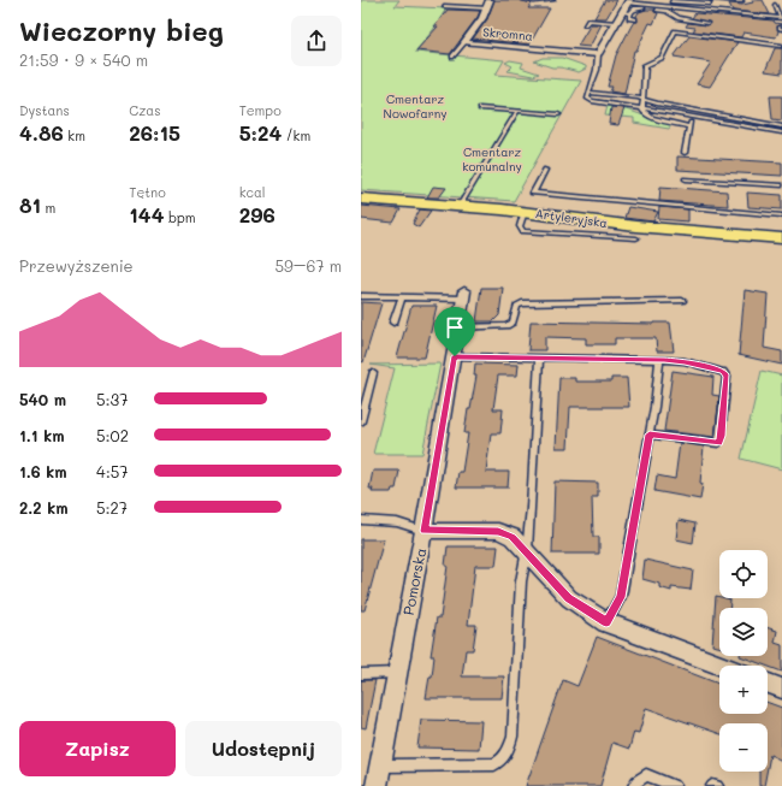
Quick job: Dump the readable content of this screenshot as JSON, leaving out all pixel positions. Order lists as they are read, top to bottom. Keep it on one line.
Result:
{"streets":{"main road":["Artyleryjska"],"street":["Skromna","Pomorska"]},"parks":["Cmentarz Nowofarny","Cmentarz komunalny"],"page":{"heading":["Wieczorny bieg","21:59 · 9 × 540 m"],"stats":[["Dystans","4.86 km"],["Czas","26:15"],["Tempo","5:24 /km"],["81 m"],["Tętno","144 bpm"],["kcal","296"]],"chart":["Przewyższenie","59–67 m"],"list":[{"name":"540 m","note":"5:37"},{"name":"1.1 km","note":"5:02"},{"name":"1.6 km","note":"4:57"},{"name":"2.2 km","note":"5:27"}],"map_buttons":["+","−"],"buttons":["Zapisz","Udostępnij"]}}
